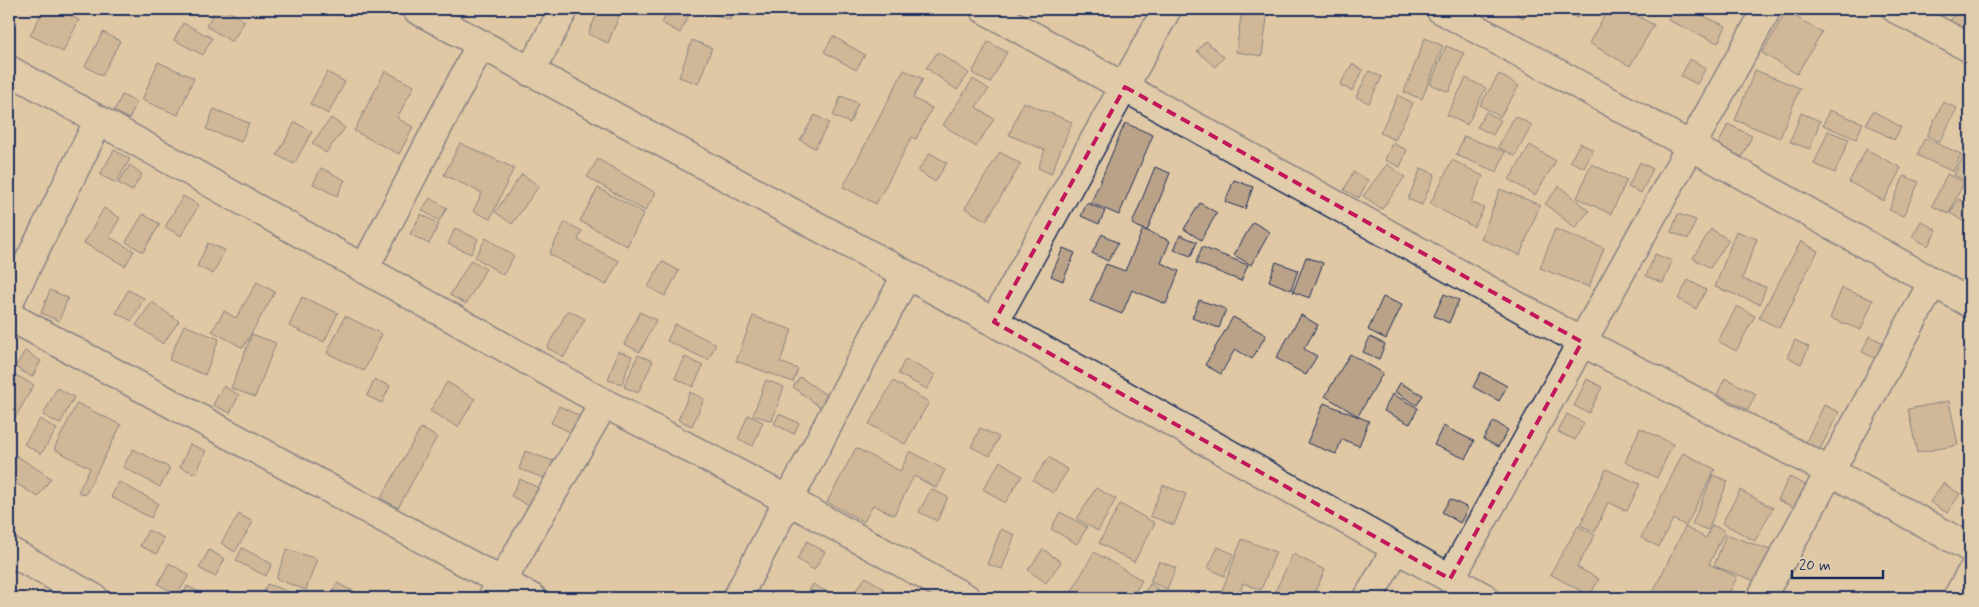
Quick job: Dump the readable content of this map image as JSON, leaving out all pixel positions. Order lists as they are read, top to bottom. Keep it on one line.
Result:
{"scale_bar":"20 m"}
